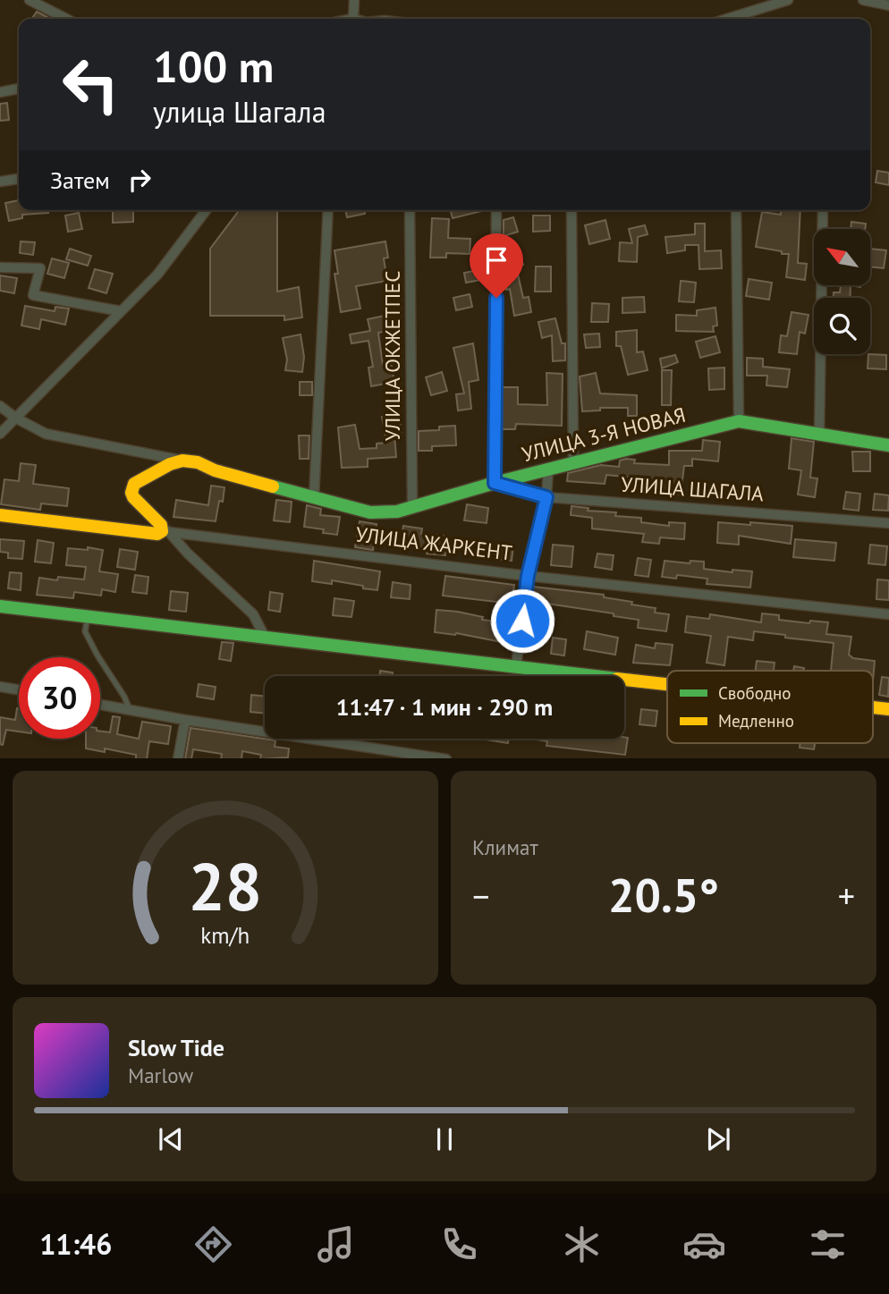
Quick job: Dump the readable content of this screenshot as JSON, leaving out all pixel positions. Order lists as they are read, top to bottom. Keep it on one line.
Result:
{"streets":{"street":["УЛИЦА ОКЖЕТПЕС","УЛИЦА 3-Я НОВАЯ","УЛИЦА ШАГАЛА","УЛИЦА ЖАРКЕНТ"]},"crossings":[["УЛИЦА ОКЖЕТПЕС","УЛИЦА 3-Я НОВАЯ"],["УЛИЦА 3-Я НОВАЯ","УЛИЦА ШАГАЛА"]],"legend":["Свободно","Медленно"],"north":"top left","page":{"turn":["100 m","улица Шагала"],"then":"Затем","limit":"30","trip":"11:47 · 1 мин · 290 m","tile":"Климат","heat":["−","20.5°","+"],"song":["Slow Tide","Marlow"],"tabs":"11:46","gauge":["28","km/h"]}}
